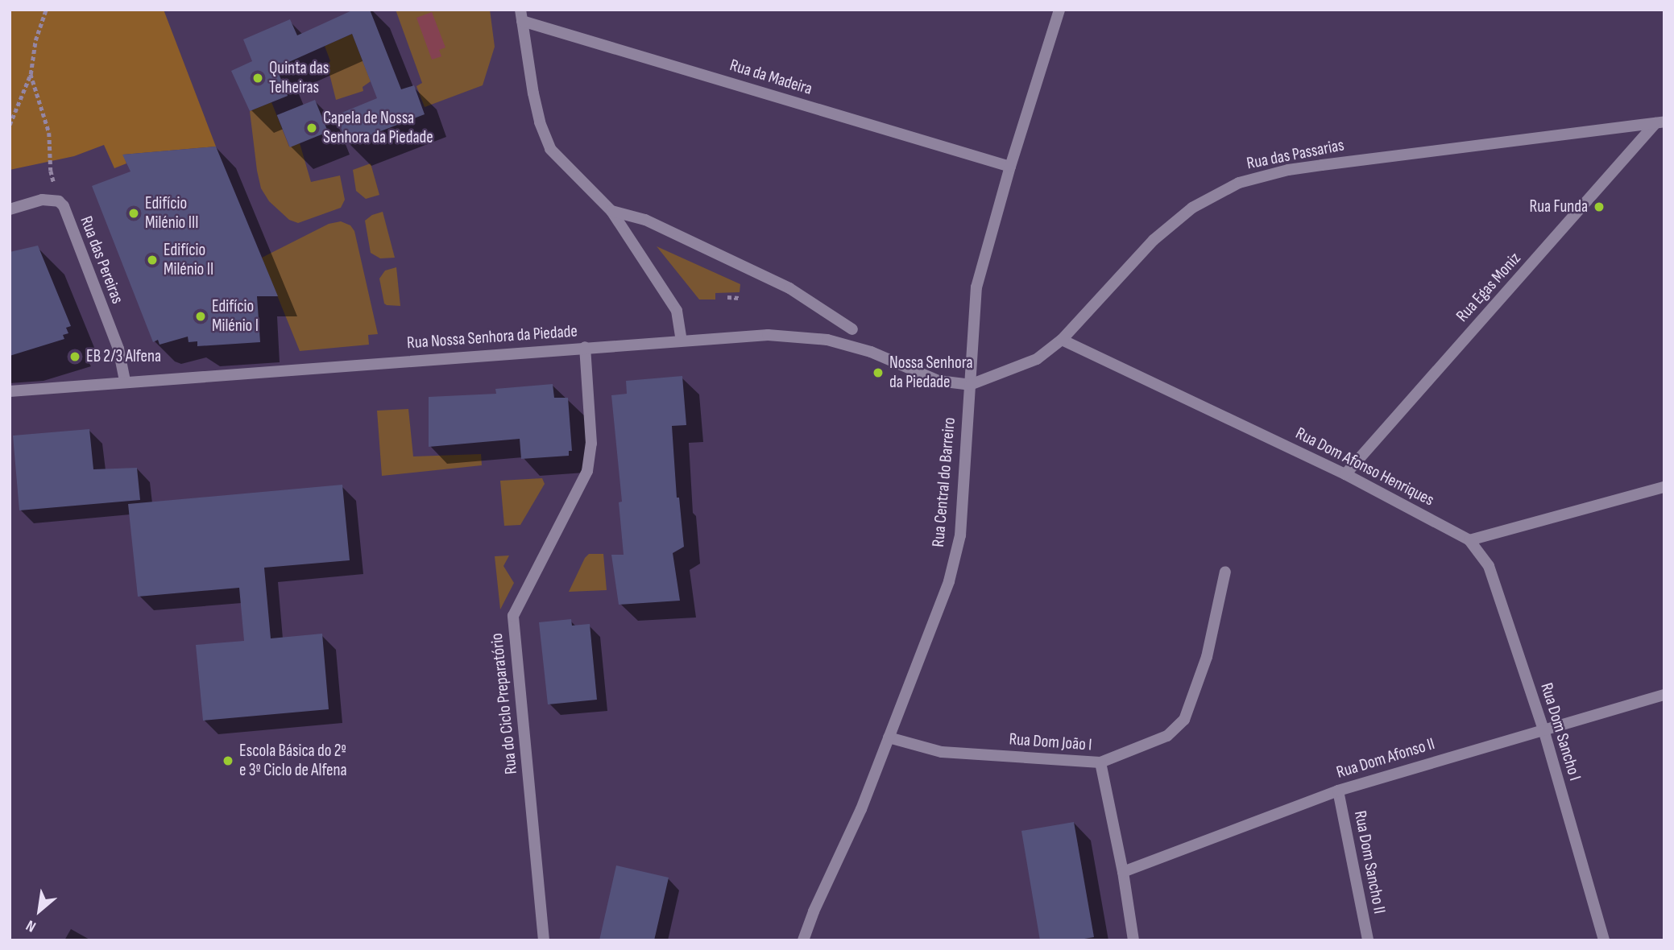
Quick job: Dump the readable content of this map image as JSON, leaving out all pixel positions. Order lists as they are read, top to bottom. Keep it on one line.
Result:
{"streets":{"street":["Rua da Madeira","Rua das Passarias","Rua das Pereiras","Rua Egas Moniz","Rua Nossa Senhora da Piedade","Rua Dom Afonso Henriques","Rua Central do Barreiro","Rua do Ciclo Preparatório","Rua Dom Sancho I","Rua Dom João I","Rua Dom Afonso II","Rua Dom Sancho II"]},"crossings":[["Rua da Madeira","Rua Central do Barreiro"],["Rua das Passarias","Rua Egas Moniz"],["Rua das Passarias","Rua Nossa Senhora da Piedade"],["Rua das Passarias","Rua Dom Afonso Henriques"],["Rua das Passarias","Rua Central do Barreiro"],["Rua das Pereiras","Rua Nossa Senhora da Piedade"],["Rua Egas Moniz","Rua Dom Afonso Henriques"],["Rua Nossa Senhora da Piedade","Rua Central do Barreiro"],["Rua Nossa Senhora da Piedade","Rua do Ciclo Preparatório"],["Rua Dom Afonso Henriques","Rua Dom Sancho I"],["Rua Central do Barreiro","Rua Dom João I"],["Rua Dom Sancho I","Rua Dom Afonso II"],["Rua Dom João I","Rua Dom Afonso II"],["Rua Dom Afonso II","Rua Dom Sancho II"]],"places":["Quinta das Telheiras","Capela de Nossa Senhora da Piedade","Rua Funda","Edifício Milénio III","Edifício Milénio II","Edifício Milénio I","EB 2/3 Alfena","Nossa Senhora da Piedade","Escola Básica do 2º e 3º Ciclo de Alfena"],"north":"bottom left"}
